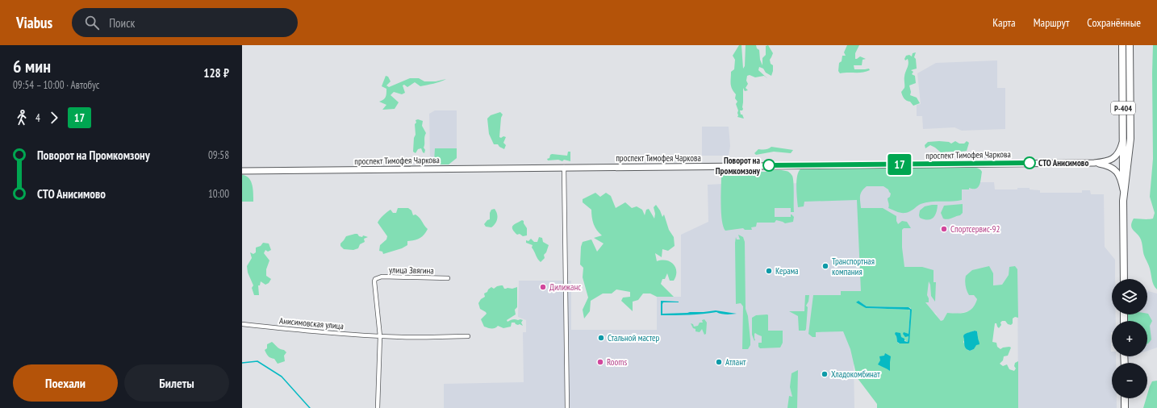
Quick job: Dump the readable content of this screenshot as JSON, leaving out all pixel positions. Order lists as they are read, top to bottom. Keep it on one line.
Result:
{"streets":{"highway":["Р-404"],"main road":["проспект Тимофея Чаркова"],"street":["улица Звягина","Анисимовская улица"]},"crossings":[["Р-404","проспект Тимофея Чаркова"],["улица Звягина","Анисимовская улица"]],"places":["СТО Анисимово","Поворот на Промкомзону","Спортсервис-92","Транспортная компания","Керама","Дилижанс","Стальной мастер","Rooms","Атлант","Хладокомбинат"],"lines":["bus line 17"],"page":{"header":"Viabus","search":"Поиск","nav":["Карта","Маршрут","Сохранённые"],"heading":["6 мин","09:54 – 10:00 · Автобус","128 ₽"],"on_map":"17","legs":["4","17"],"list":[{"name":"Поворот на Промкомзону","value":"09:58"},{"name":"СТО Анисимово","value":"10:00"}],"map_buttons":["+","−"],"buttons":["Поехали","Билеты"]}}
